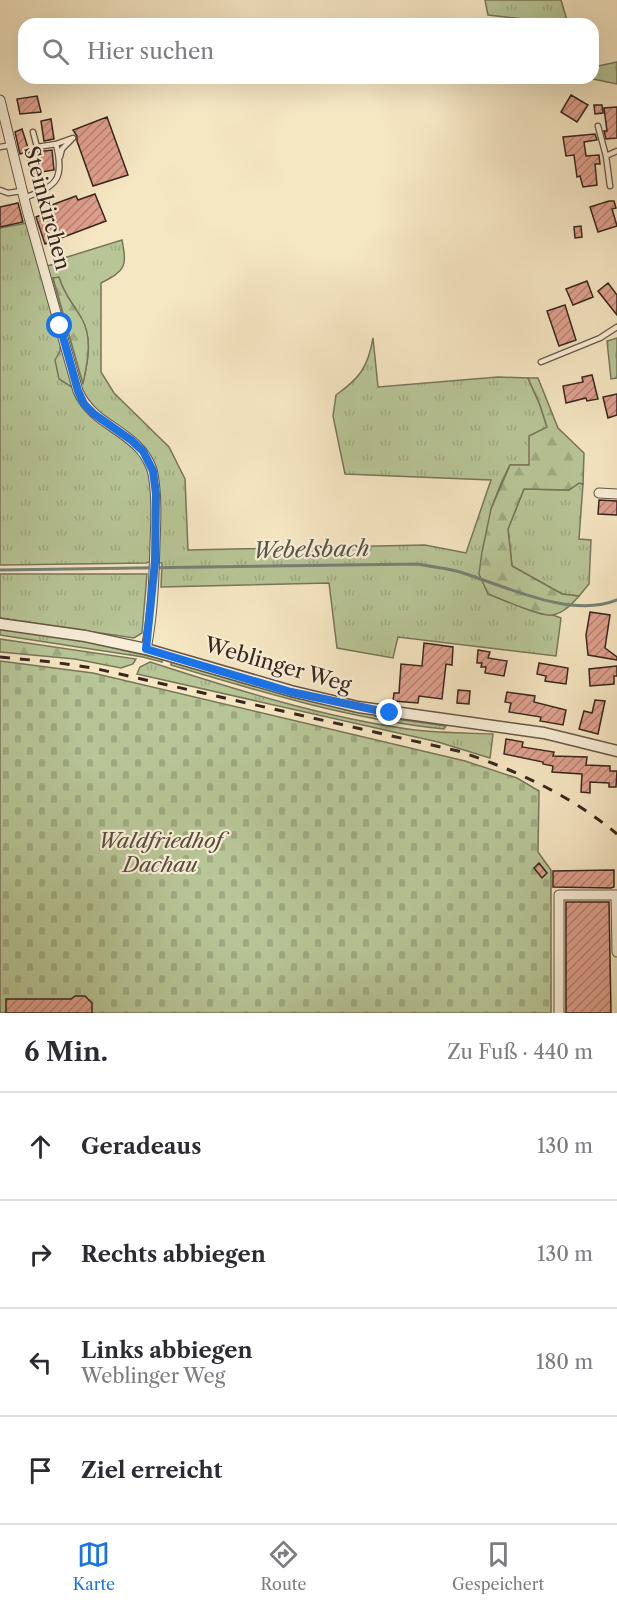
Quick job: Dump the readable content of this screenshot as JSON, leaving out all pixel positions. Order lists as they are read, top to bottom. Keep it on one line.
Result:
{"streets":{"street":["Steinkirchen","Weblinger Weg"]},"crossings":[["Steinkirchen","Weblinger Weg"]],"water":["Webelsbach"],"parks":["Waldfriedhof Dachau"],"page":{"search":"Hier suchen","heading":["6 Min.","Zu Fuß · 440 m"],"list":[["Geradeaus","130 m"],["Rechts abbiegen","130 m"],["Links abbiegen","Weblinger Weg","180 m"],"Ziel erreicht"],"nav":["Karte","Route","Gespeichert"]}}
